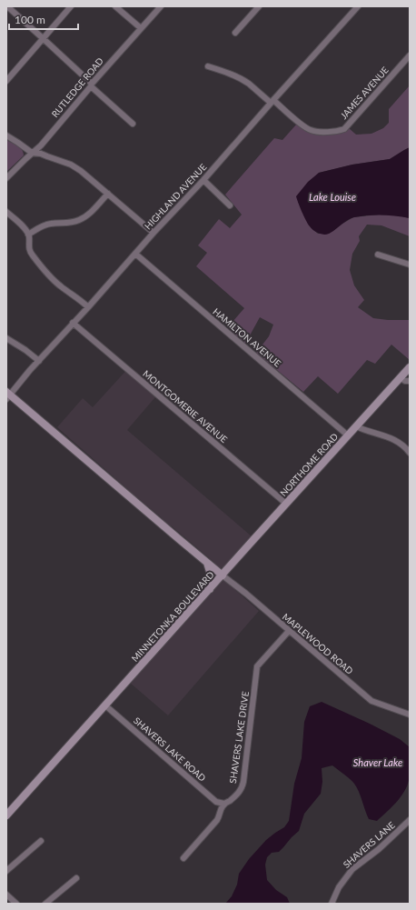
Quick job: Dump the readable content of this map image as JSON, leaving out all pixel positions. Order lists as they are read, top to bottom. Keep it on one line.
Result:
{"streets":{"street":["RUTLEDGE ROAD","JAMES AVENUE","HIGHLAND AVENUE","HAMILTON AVENUE","MONTGOMERIE AVENUE","NORTHOME ROAD","MINNETONKA BOULEVARD","MAPLEWOOD ROAD","SHAVERS LAKE DRIVE","SHAVERS LAKE ROAD","SHAVERS LANE"]},"crossings":[["JAMES AVENUE","HIGHLAND AVENUE"],["HIGHLAND AVENUE","HAMILTON AVENUE"],["HIGHLAND AVENUE","MONTGOMERIE AVENUE"],["HIGHLAND AVENUE","MINNETONKA BOULEVARD"],["HAMILTON AVENUE","NORTHOME ROAD"],["MONTGOMERIE AVENUE","NORTHOME ROAD"],["NORTHOME ROAD","MINNETONKA BOULEVARD"],["NORTHOME ROAD","MAPLEWOOD ROAD"],["MINNETONKA BOULEVARD","MAPLEWOOD ROAD"],["MINNETONKA BOULEVARD","SHAVERS LAKE ROAD"],["MAPLEWOOD ROAD","SHAVERS LAKE DRIVE"],["SHAVERS LAKE DRIVE","SHAVERS LAKE ROAD"]],"water":["Lake Louise","Shaver Lake"],"scale_bar":"100 m"}
